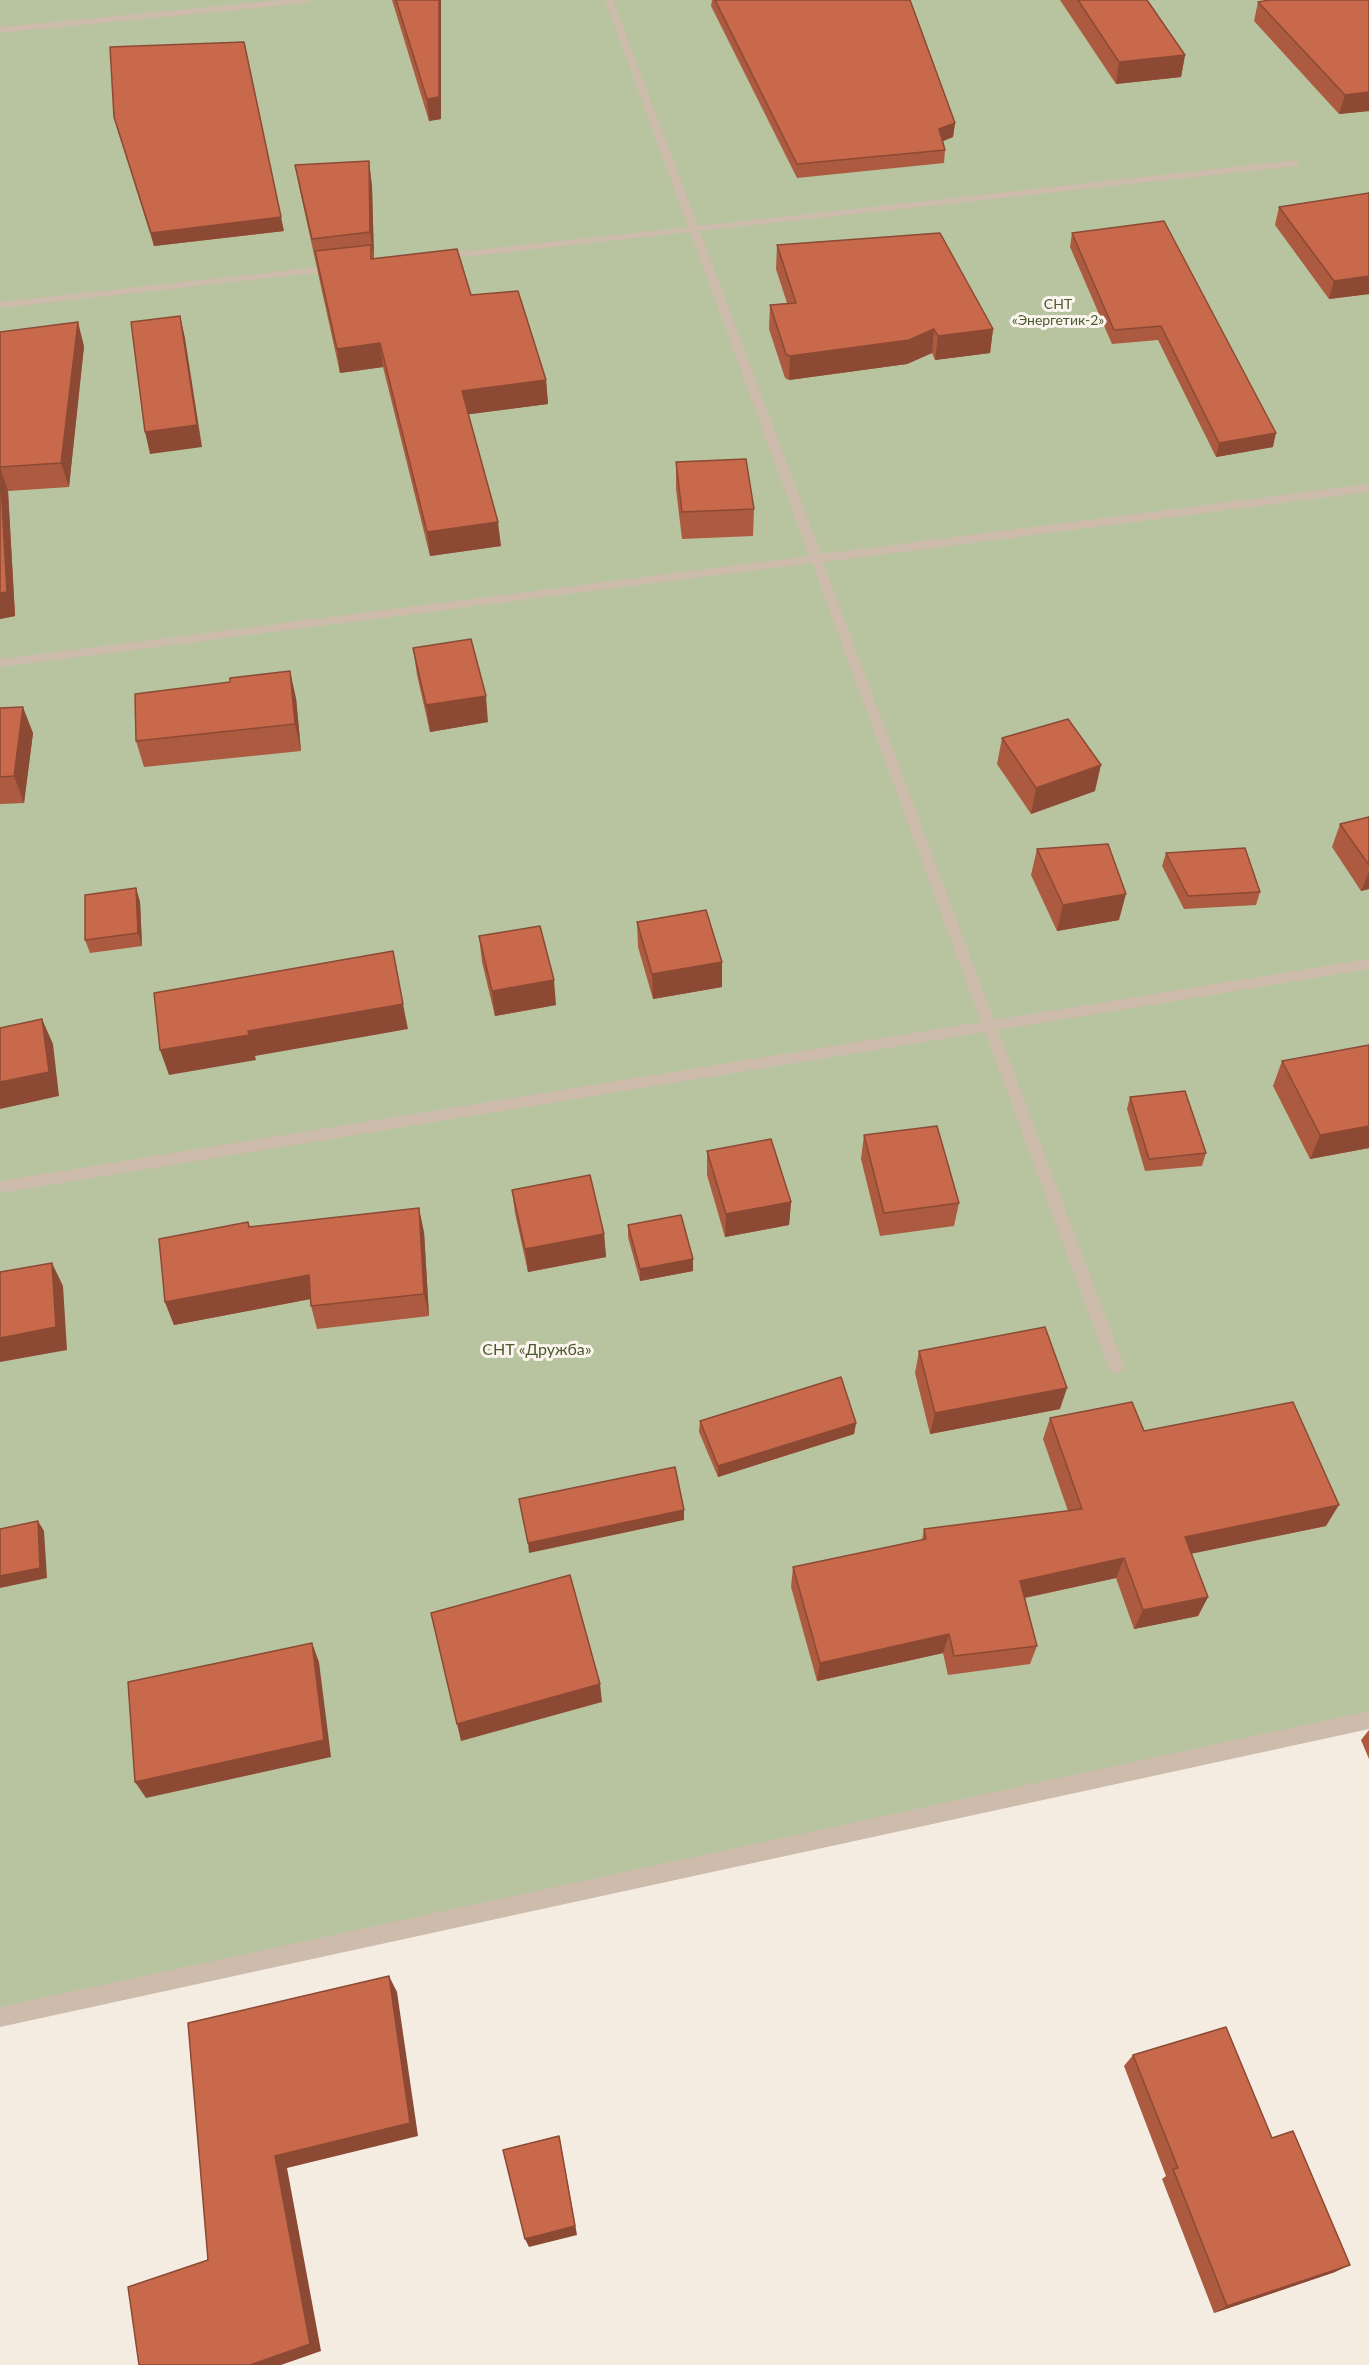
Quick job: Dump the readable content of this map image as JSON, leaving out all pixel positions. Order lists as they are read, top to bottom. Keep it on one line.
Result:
{"parks":["СНТ «Энергетик-2»","СНТ «Дружба»"]}
